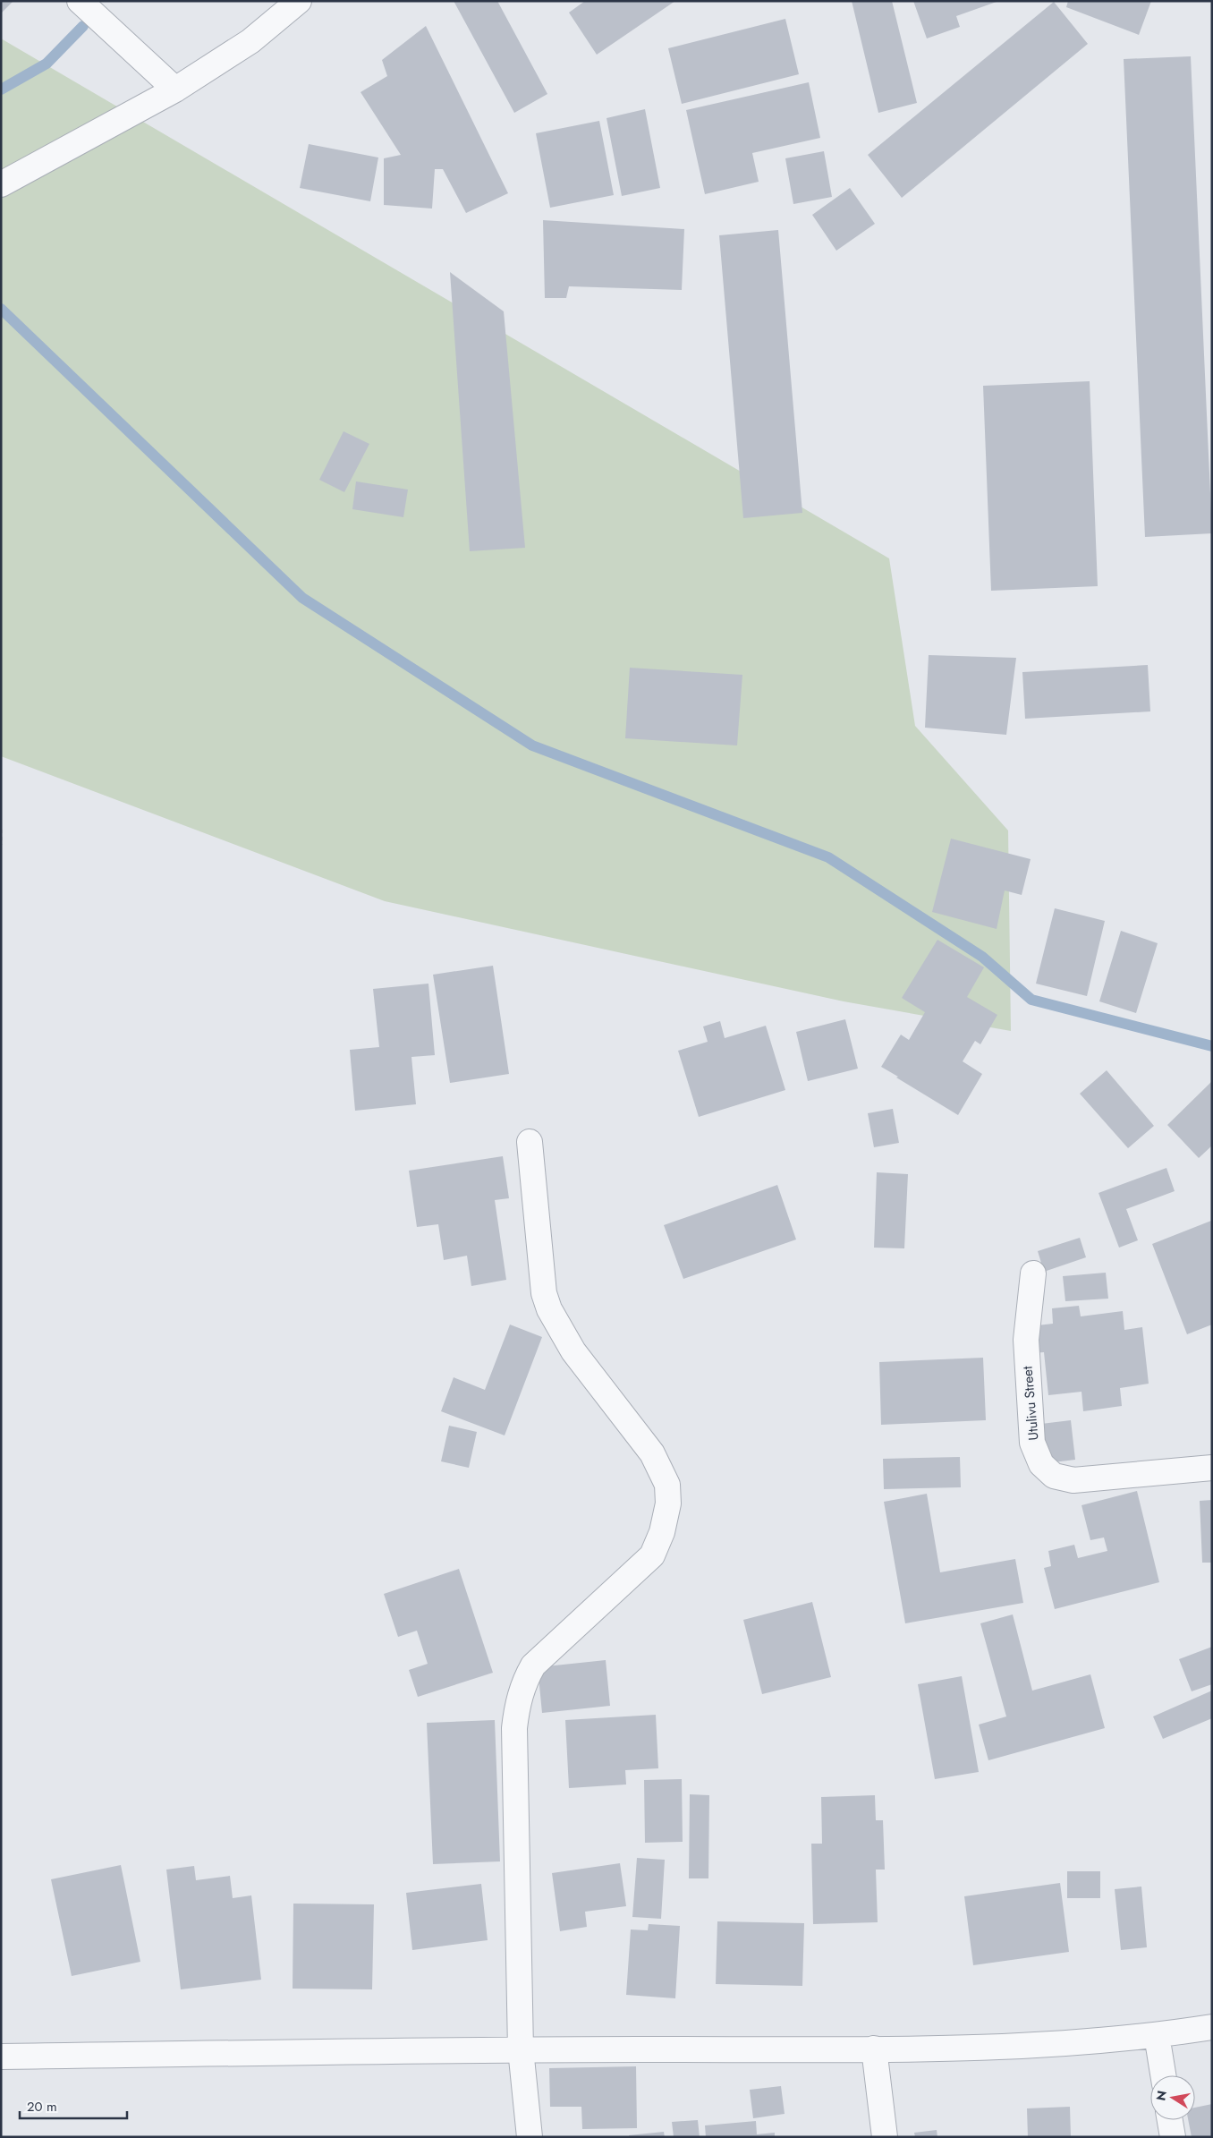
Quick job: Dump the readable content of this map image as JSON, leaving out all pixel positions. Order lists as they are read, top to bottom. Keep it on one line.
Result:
{"streets":{"street":["Utulivu Street"]},"scale_bar":"20 m","north":"left"}
